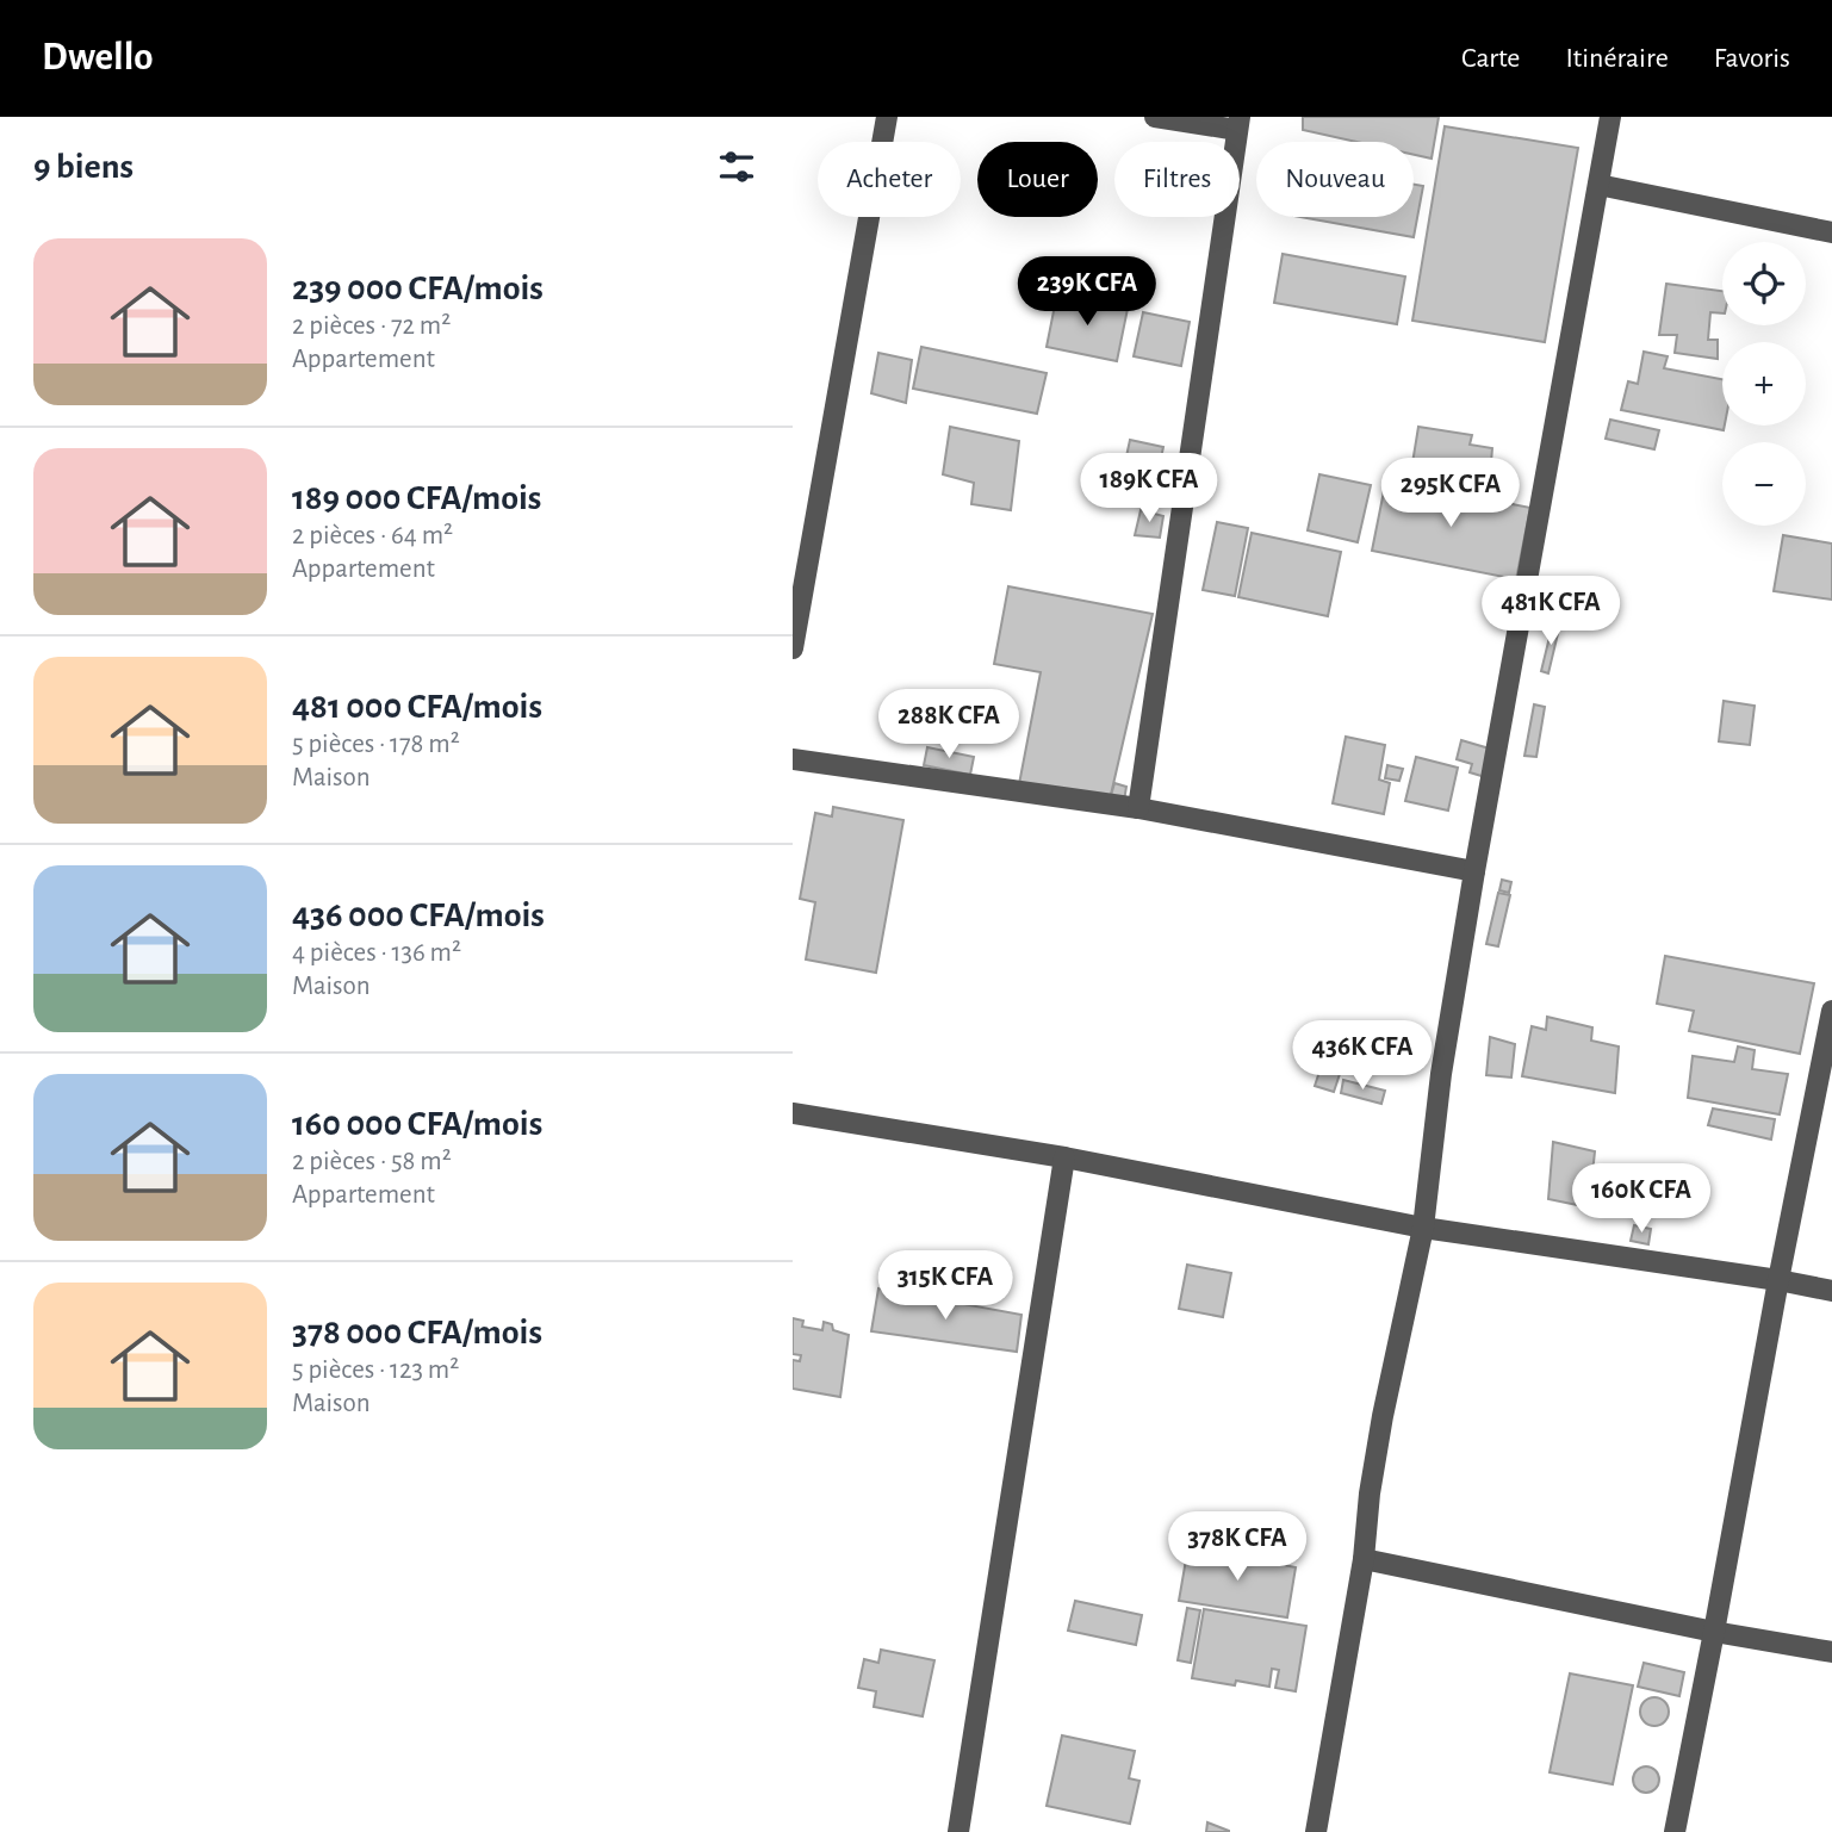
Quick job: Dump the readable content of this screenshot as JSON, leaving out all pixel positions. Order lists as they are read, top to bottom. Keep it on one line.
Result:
{"page":{"header":"Dwello","nav":["Carte","Itinéraire","Favoris"],"heading":"9 biens","chip":["Acheter","Louer","Filtres","Nouveau"],"list":[{"name":"239 000 CFA/mois","note":"2 pièces · 72 m² · Appartement"},{"name":"189 000 CFA/mois","note":"2 pièces · 64 m² · Appartement"},{"name":"481 000 CFA/mois","note":"5 pièces · 178 m² · Maison"},{"name":"436 000 CFA/mois","note":"4 pièces · 136 m² · Maison"},{"name":"160 000 CFA/mois","note":"2 pièces · 58 m² · Appartement"},{"name":"378 000 CFA/mois","note":"5 pièces · 123 m² · Maison"}],"map_buttons":["+","−"],"price":["239K CFA","189K CFA","295K CFA","481K CFA","288K CFA","436K CFA","160K CFA","315K CFA","378K CFA"]}}
